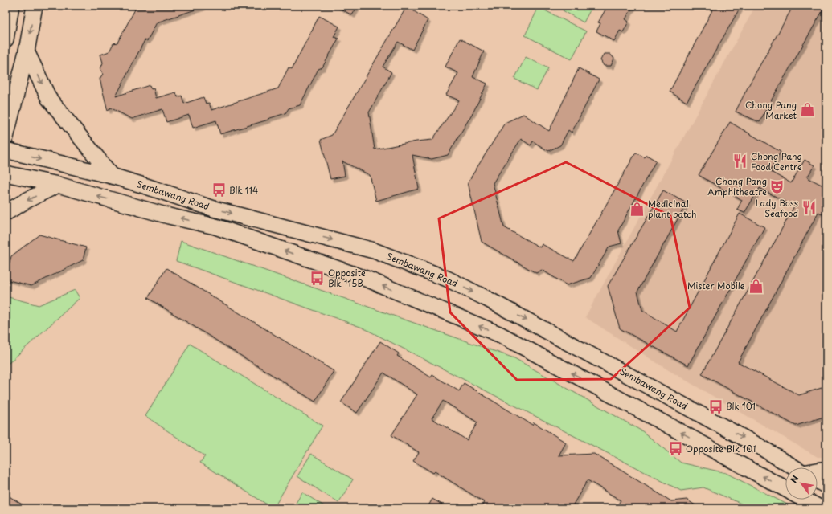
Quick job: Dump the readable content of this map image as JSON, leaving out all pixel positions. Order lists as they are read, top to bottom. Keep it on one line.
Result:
{"streets":{"main road":["Sembawang Road"]},"places":{"shop":["Chong Pang Market","Medicinal plant patch","Mister Mobile"],"restaurant":["Chong Pang Food Centre","Lady Boss Seafood"],"theatre":["Chong Pang Amphitheatre"],"bus stop":["Blk 114","Opposite Blk 115B","Blk 101","Opposite Blk 101"]},"north":"top left"}
